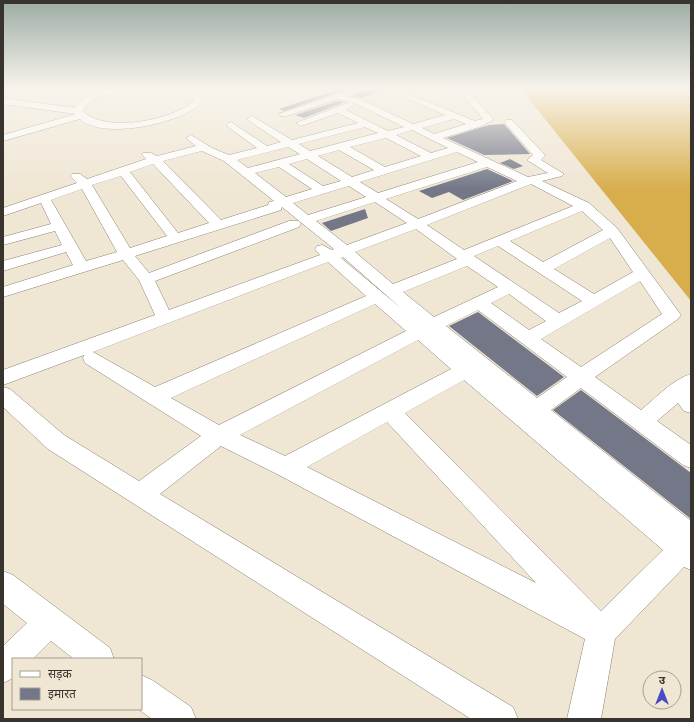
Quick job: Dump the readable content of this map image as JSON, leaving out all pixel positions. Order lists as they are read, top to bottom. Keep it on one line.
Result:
{"legend":["सड़क","इमारत"],"north":"top"}
